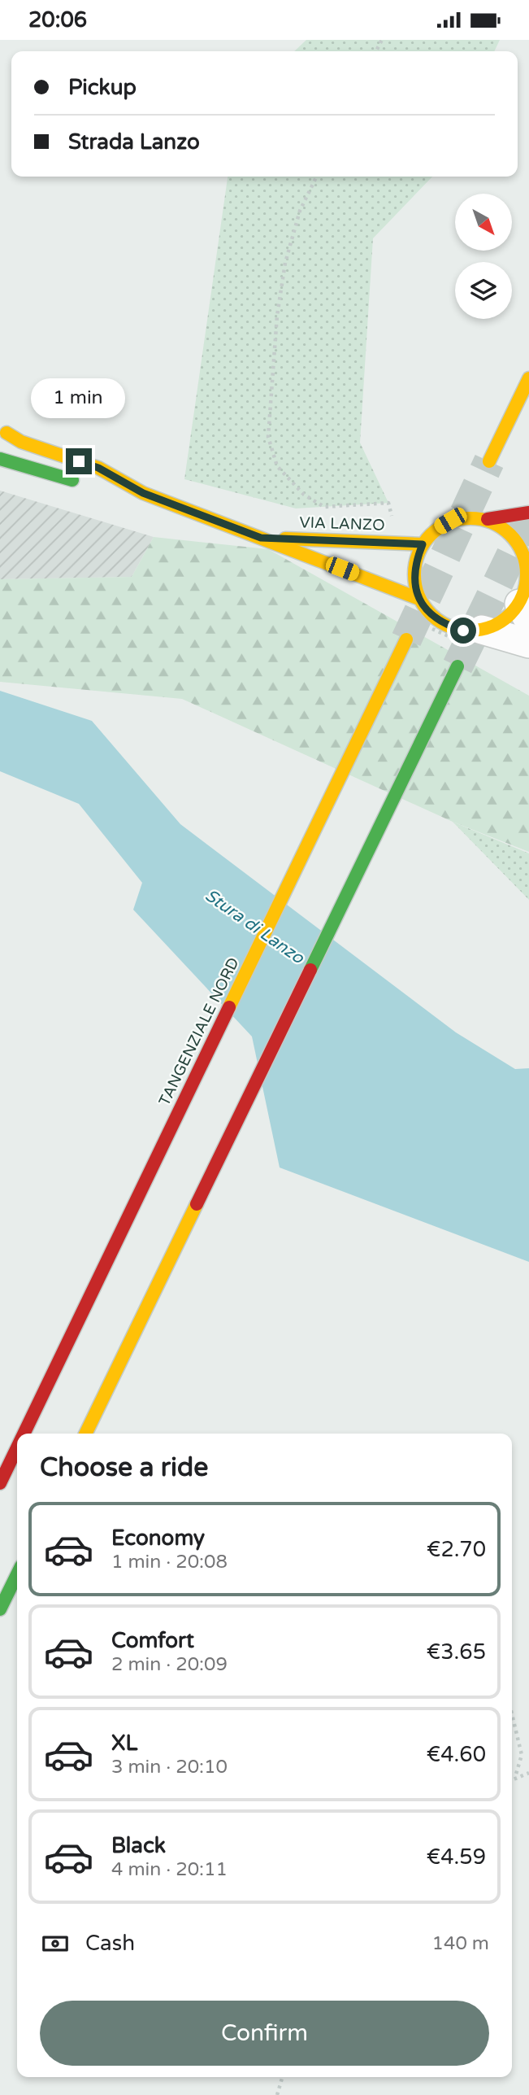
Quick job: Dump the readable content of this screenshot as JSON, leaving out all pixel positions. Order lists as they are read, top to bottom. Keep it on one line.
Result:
{"streets":{"main road":["VIA LANZO","TANGENZIALE NORD"]},"water":["Stura di Lanzo"],"north":"bottom right","page":{"status":"20:06","banner":["Pickup","Strada Lanzo"],"bubble":"1 min","heading":"Choose a ride","list":[{"name":"Economy","note":"1 min · 20:08","value":"€2.70"},{"name":"Comfort","note":"2 min · 20:09","value":"€3.65"},{"name":"XL","note":"3 min · 20:10","value":"€4.60"},{"name":"Black","note":"4 min · 20:11","value":"€4.59"}],"pay":["Cash","140 m"],"buttons":"Confirm"}}
